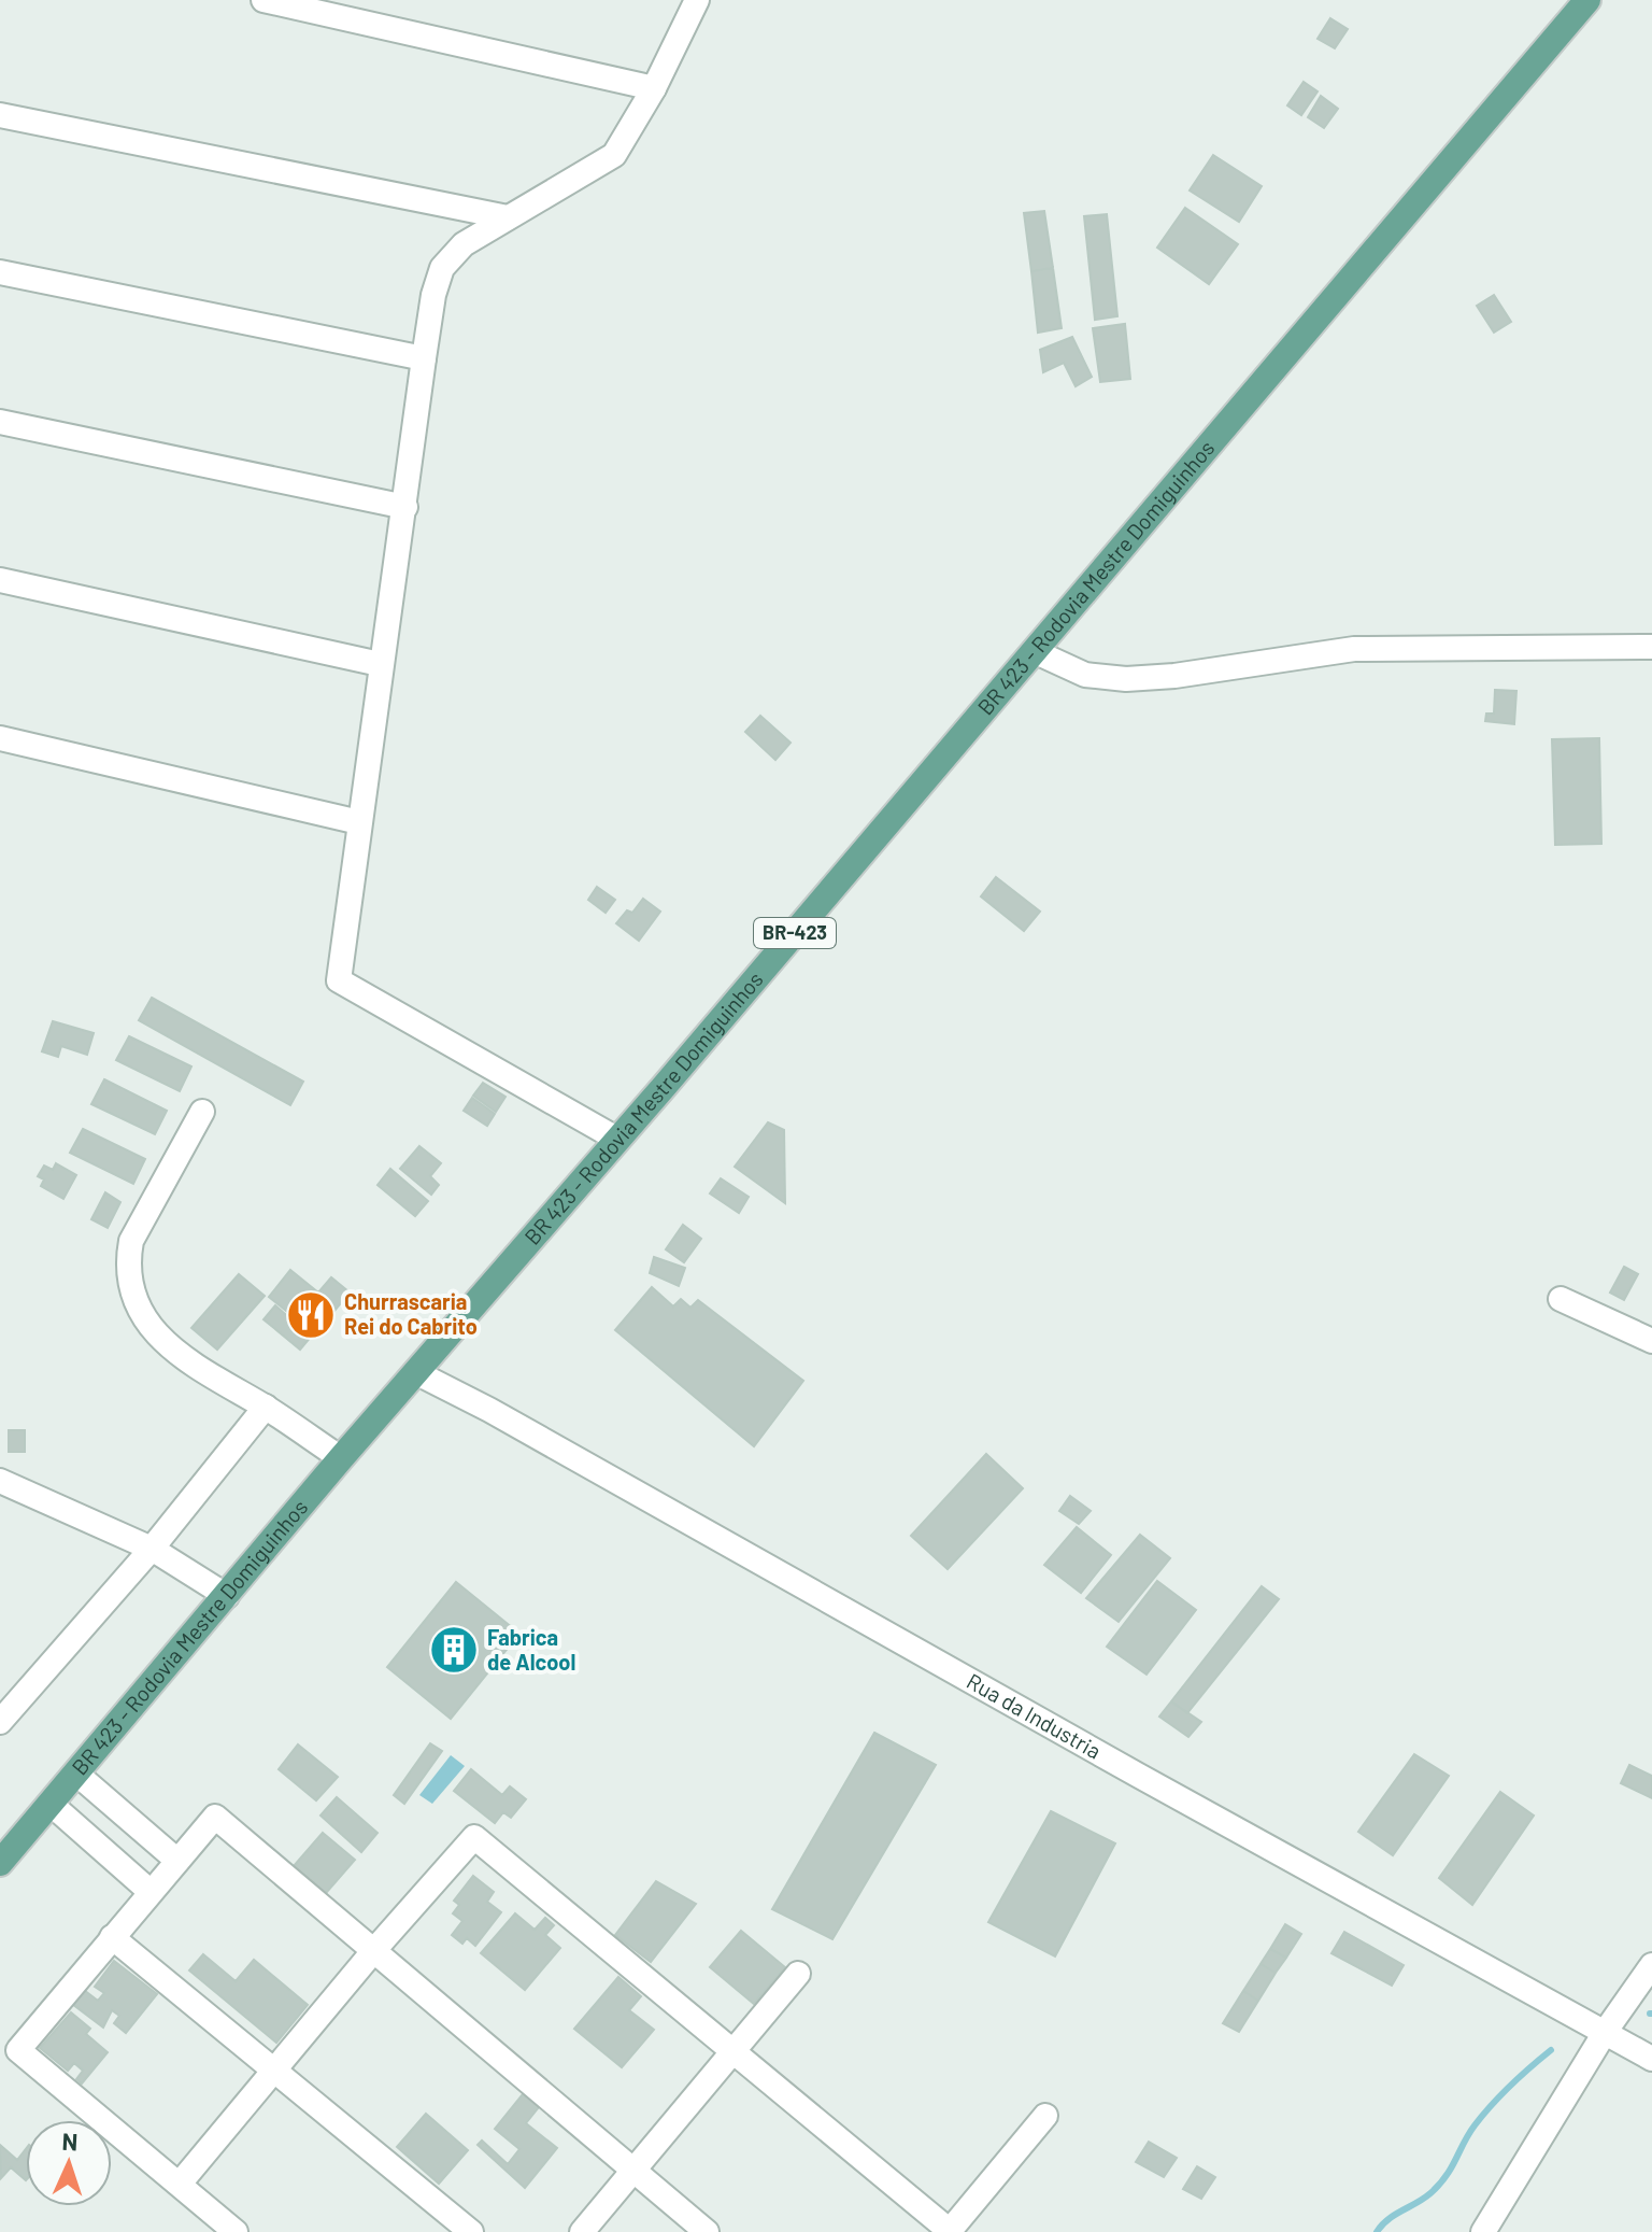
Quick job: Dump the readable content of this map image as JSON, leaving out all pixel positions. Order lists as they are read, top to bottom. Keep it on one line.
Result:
{"streets":{"main road":["BR 423 - Rodovia Mestre Domiguinhos","BR-423"],"street":["Rua da Industria"]},"crossings":[["BR 423 - Rodovia Mestre Domiguinhos","Rua da Industria"]],"places":{"restaurant":["Churrascaria Rei do Cabrito"],"building":["Fabrica de Alcool"]},"north":"top"}
